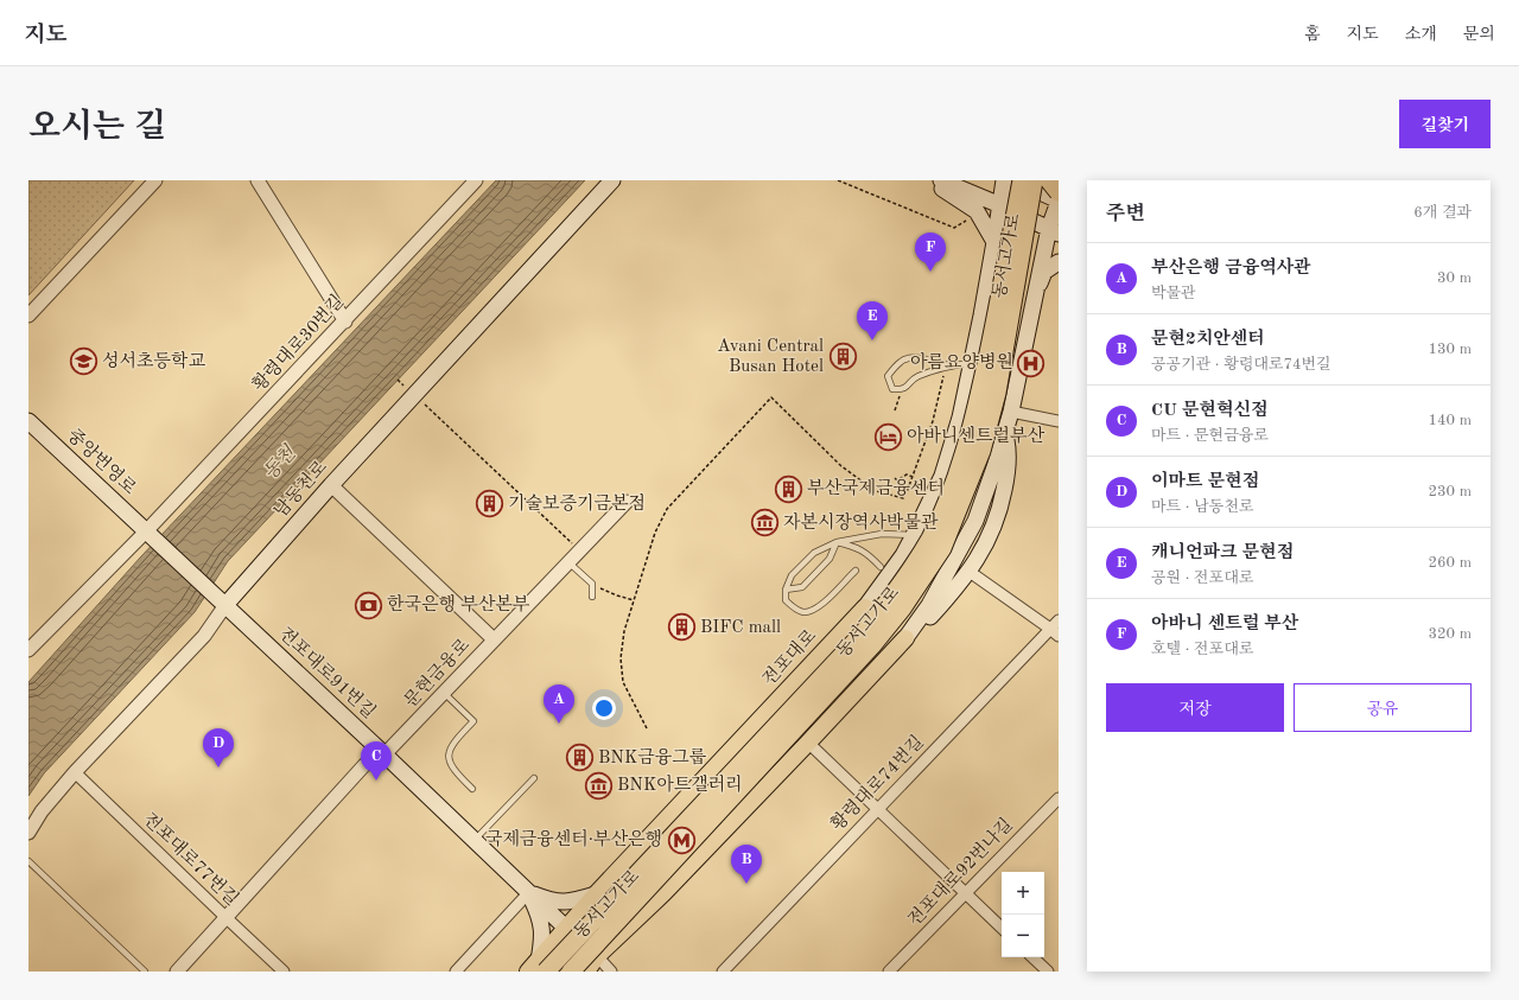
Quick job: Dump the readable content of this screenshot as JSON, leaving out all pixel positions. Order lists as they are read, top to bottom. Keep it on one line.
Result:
{"streets":{"highway":["동서고가로"],"main road":["중앙번영로","남동천로","전포대로","전포대로91번길"],"street":["황령대로30번길","문현금융로","황령대로74번길","전포대로77번길","전포대로92번나길"]},"crossings":[["동서고가로","전포대로"],["황령대로30번길","중앙번영로"],["중앙번영로","남동천로"],["중앙번영로","전포대로91번길"],["남동천로","전포대로91번길"],["남동천로","전포대로77번길"],["전포대로","전포대로91번길"],["전포대로91번길","문현금융로"],["문현금융로","전포대로77번길"]],"water":["동천"],"places":{"building":["Avani Central Busan Hotel","부산국제금융센터","기술보증기금본점","BIFC mall","BNK금융그룹"],"school or university":["성서초등학교"],"hospital":["아름요양병원"],"hotel":["아바니센트럴부산"],"museum":["자본시장역사박물관","BNK아트갤러리"],"bank":["한국은행 부산본부"],"metro station":["국제금융센터·부산은행"]},"page":{"header":"지도","nav":["홈","지도","소개","문의"],"title":"오시는 길","buttons":["길찾기",["저장","공유"]],"heading":["주변","6개 결과"],"pins":["F","E","A","D","C","B"],"list":[{"mark":"A","name":"부산은행 금융역사관","note":"박물관","value":"30 m"},{"mark":"B","name":"문현2치안센터","note":"공공기관 · 황령대로74번길","value":"130 m"},{"mark":"C","name":"CU 문현혁신점","note":"마트 · 문현금융로","value":"140 m"},{"mark":"D","name":"이마트 문현점","note":"마트 · 남동천로","value":"230 m"},{"mark":"E","name":"캐니언파크 문현점","note":"공원 · 전포대로","value":"260 m"},{"mark":"F","name":"아바니 센트럴 부산","note":"호텔 · 전포대로","value":"320 m"}],"map_buttons":["+","−"]}}
